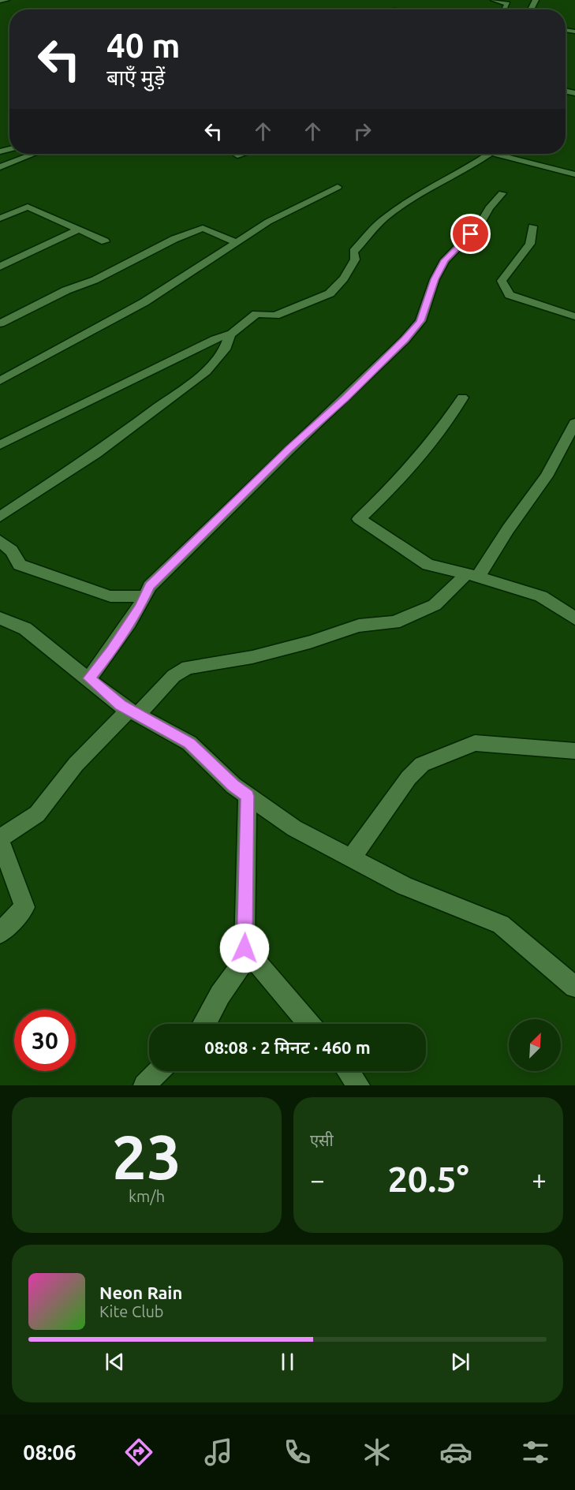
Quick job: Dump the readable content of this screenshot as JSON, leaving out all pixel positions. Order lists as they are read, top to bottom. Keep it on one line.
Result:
{"north":"top right","page":{"turn":["40 m","बाएँ मुड़ें"],"limit":"30","trip":"08:08 · 2 मिनट · 460 m","tile":[["23","km/h"],"एसी"],"heat":["−","20.5°","+"],"song":["Neon Rain","Kite Club"],"tabs":"08:06"}}
